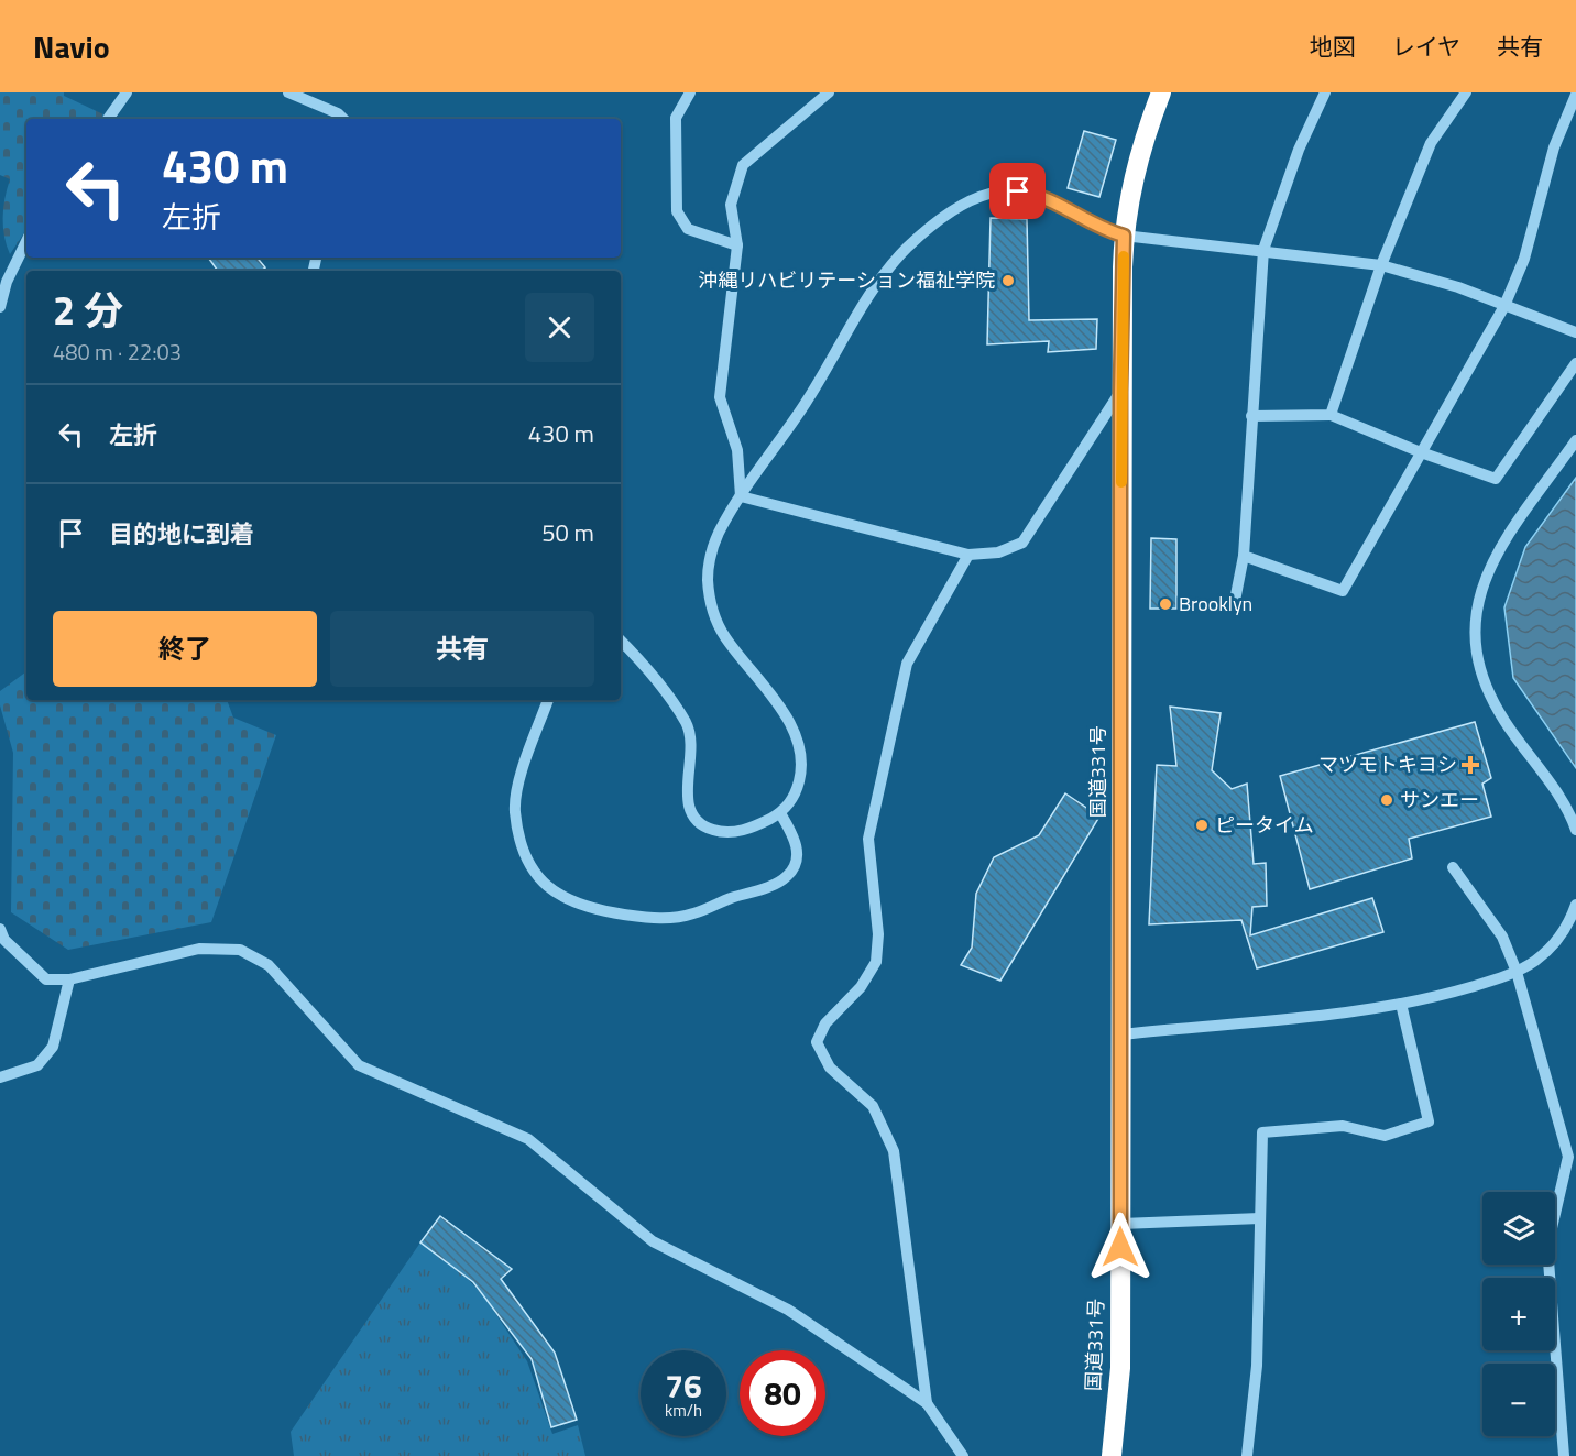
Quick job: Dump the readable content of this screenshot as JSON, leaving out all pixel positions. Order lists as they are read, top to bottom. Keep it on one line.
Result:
{"streets":{"highway":["国道331号"]},"places":{"other":["沖縄リハビリテーション福祉学院","Brooklyn","サンエー","ピータイム"],"health":["マツモトキヨシ"]},"page":{"header":"Navio","nav":["地図","レイヤ","共有"],"turn":["430 m","左折"],"heading":["2 分","480 m · 22:03"],"list":[{"name":"左折","value":"430 m"},{"name":"目的地に到着","value":"50 m"}],"buttons":["終了","共有"],"map_buttons":["+","−"],"speed":"76 km/h","limit":"80"}}
